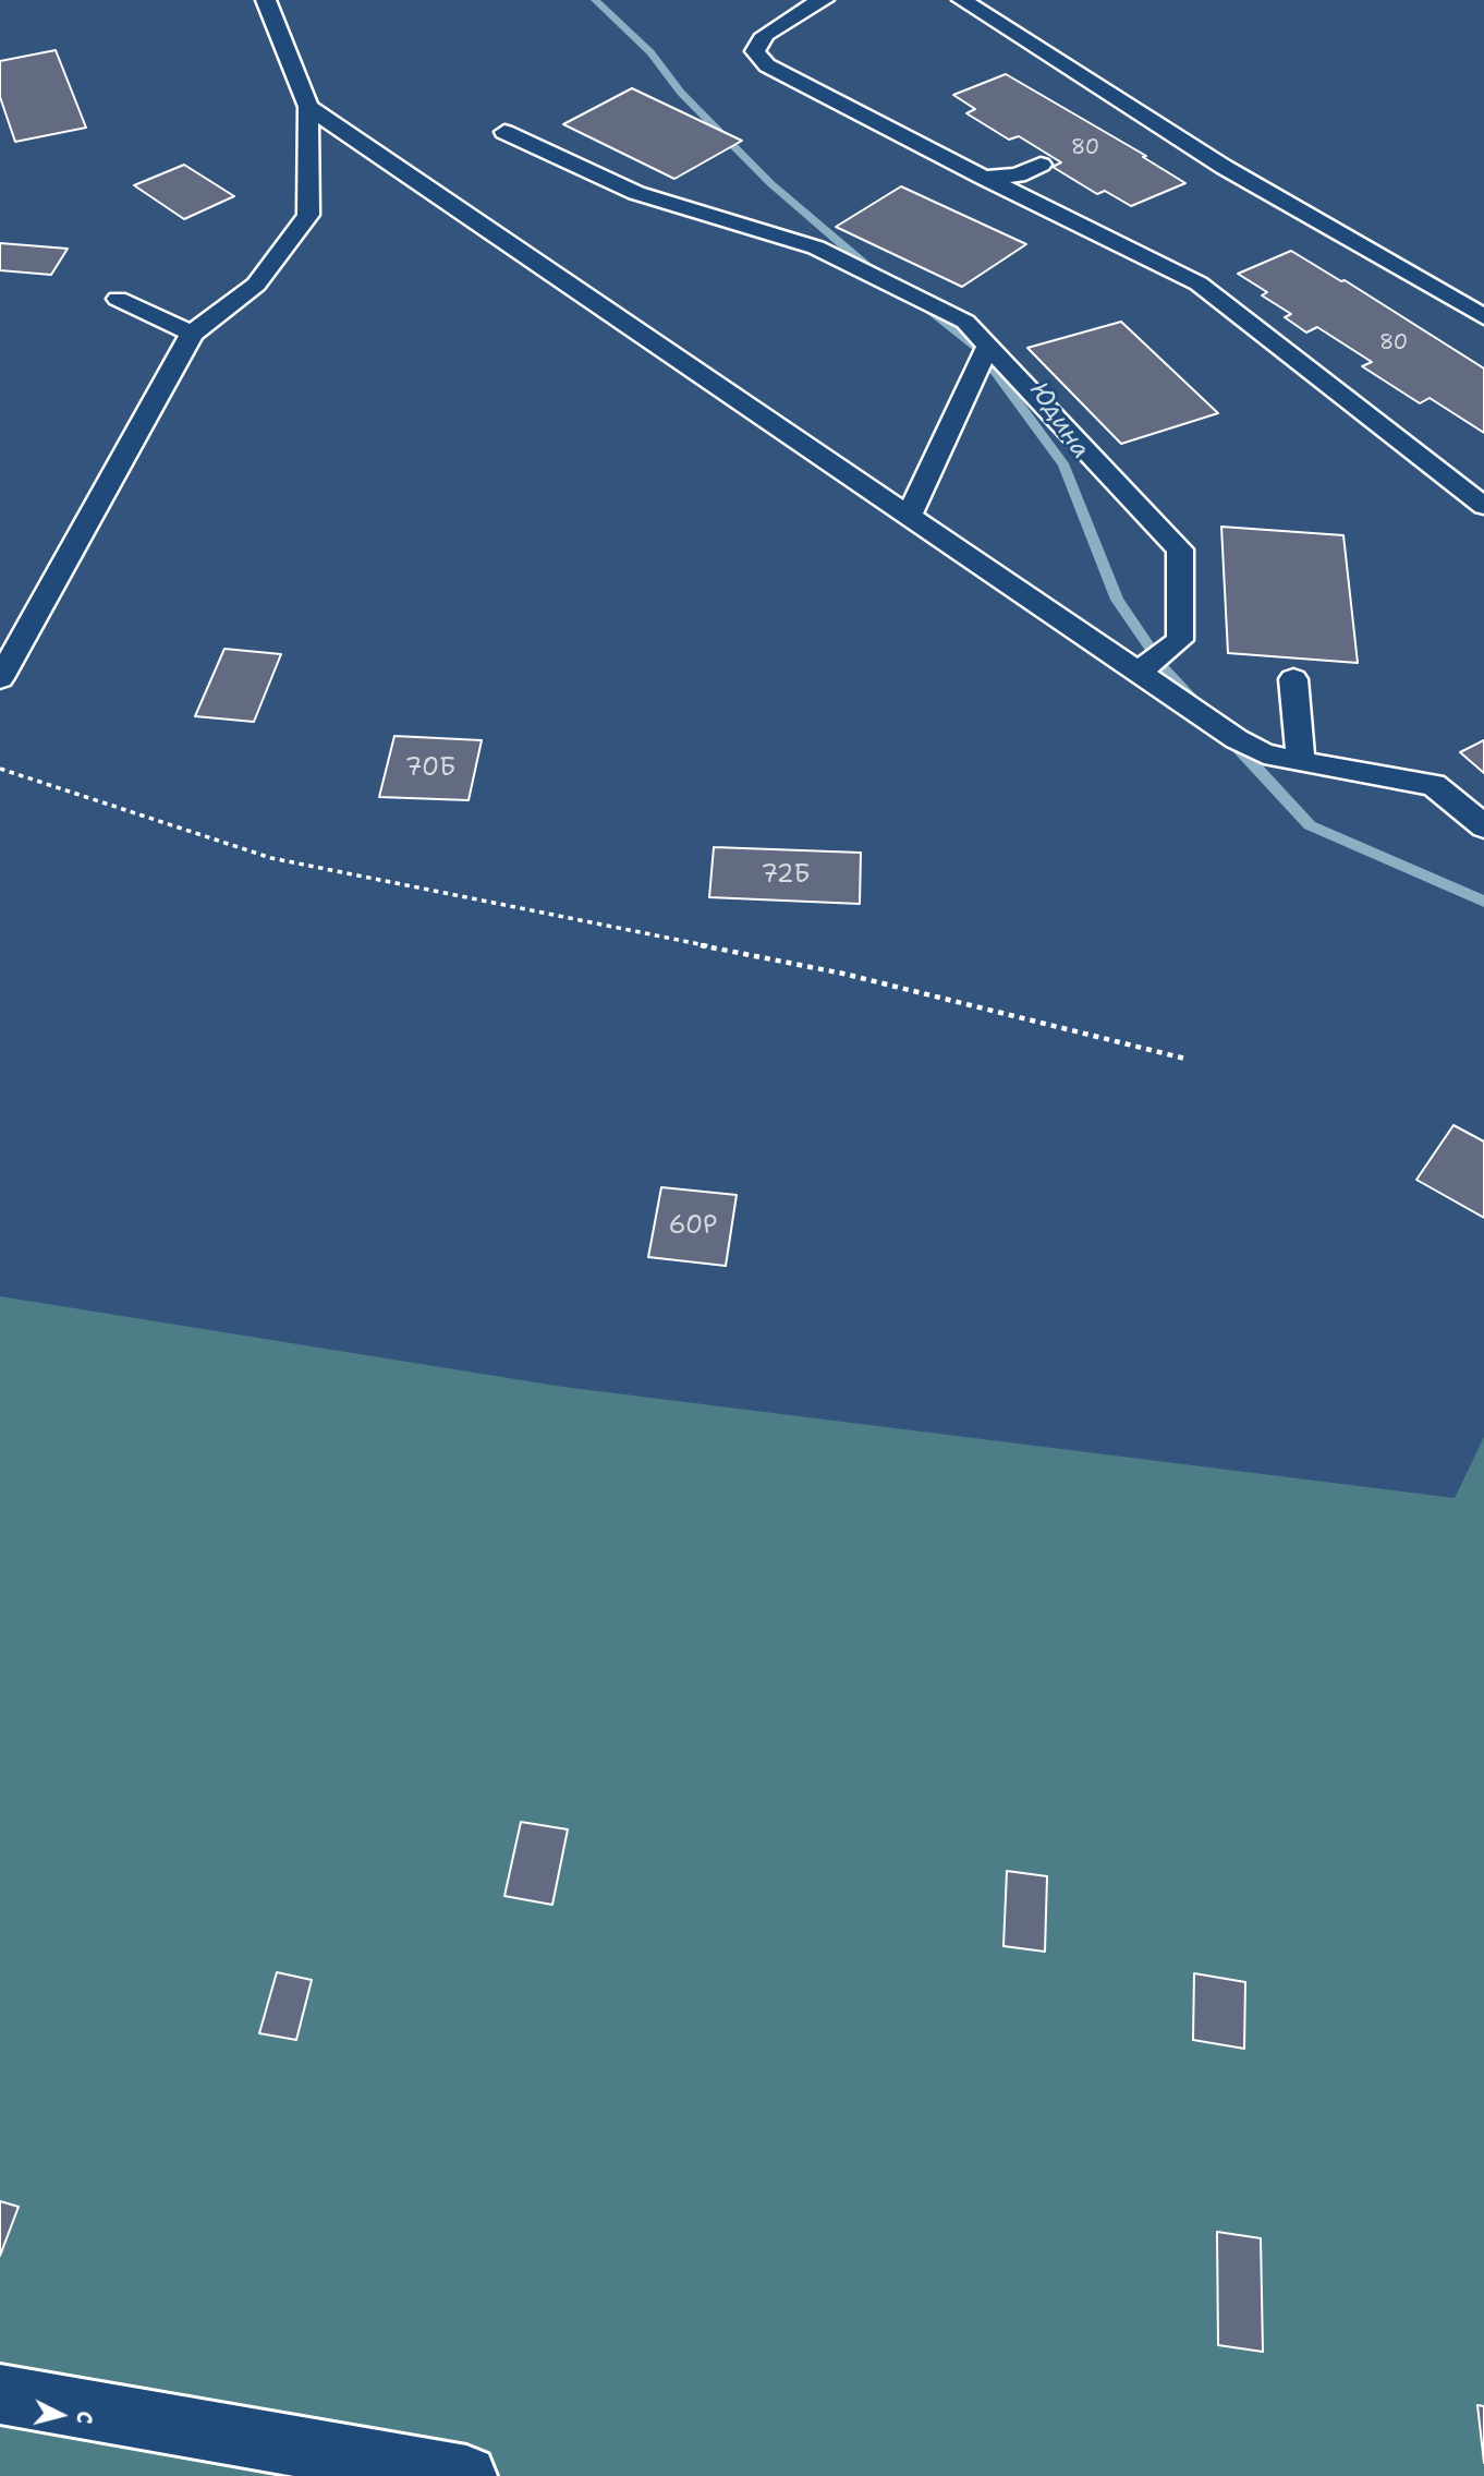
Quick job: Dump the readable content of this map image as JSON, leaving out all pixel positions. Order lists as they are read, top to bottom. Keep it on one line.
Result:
{"water":["Юдина"],"house_numbers":["80","80","70Б","72Б","60Р"],"north":"right"}
